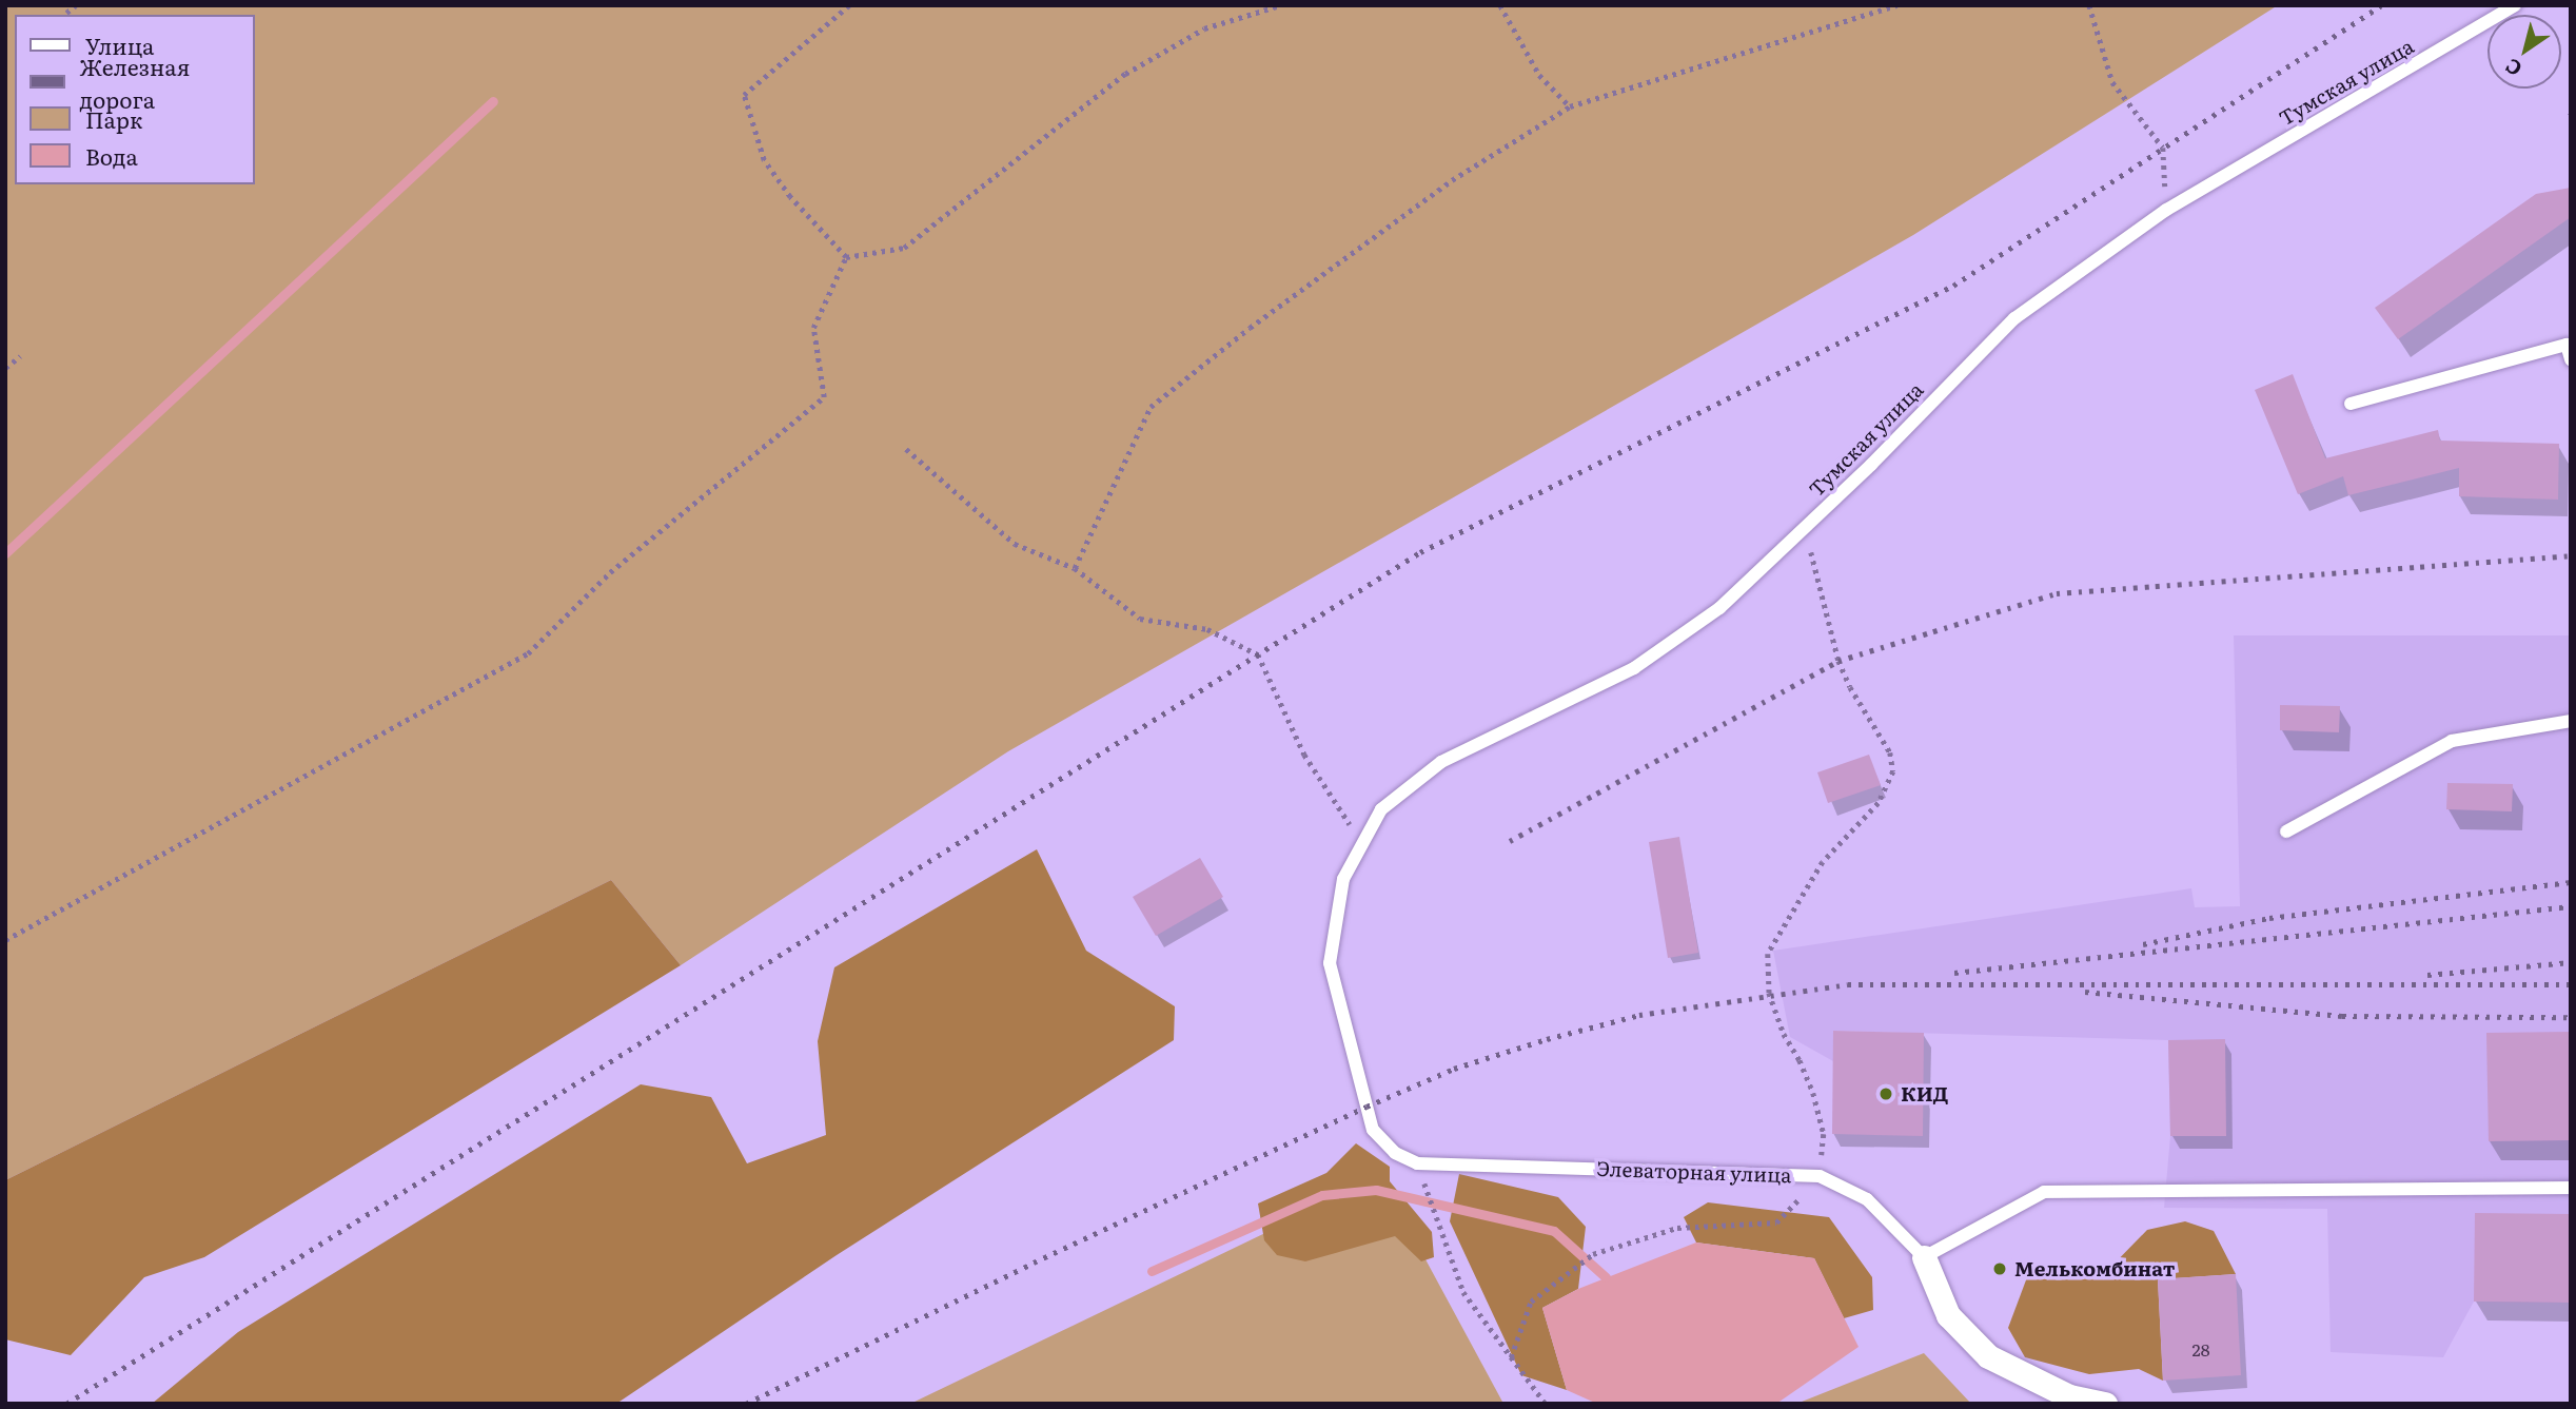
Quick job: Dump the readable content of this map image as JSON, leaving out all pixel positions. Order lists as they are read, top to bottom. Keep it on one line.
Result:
{"streets":{"street":["Элеваторная улица"],"lane":["Тумская улица"]},"crossings":[["Тумская улица","Элеваторная улица"]],"places":["КИД","Мелькомбинат"],"house_numbers":["28"],"legend":["Улица","Железная дорога","Парк","Вода"],"north":"bottom left"}
